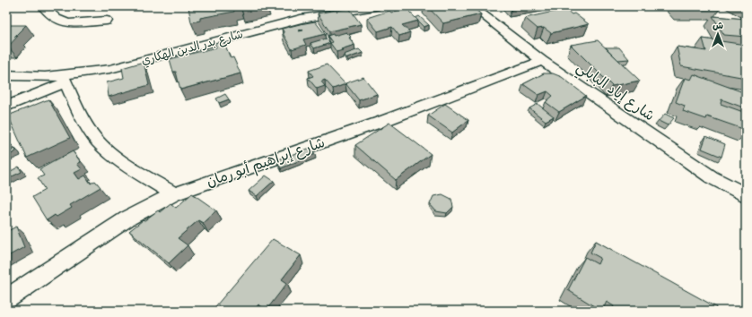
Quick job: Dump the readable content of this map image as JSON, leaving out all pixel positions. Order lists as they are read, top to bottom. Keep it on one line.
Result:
{"streets":{"street":["شارع بدر الدين الهكاري","شارع إياد البابلي","شارع إبراهيم أبو رمان"]},"crossings":[["شارع إياد البابلي","شارع إبراهيم أبو رمان"]],"north":"top"}
